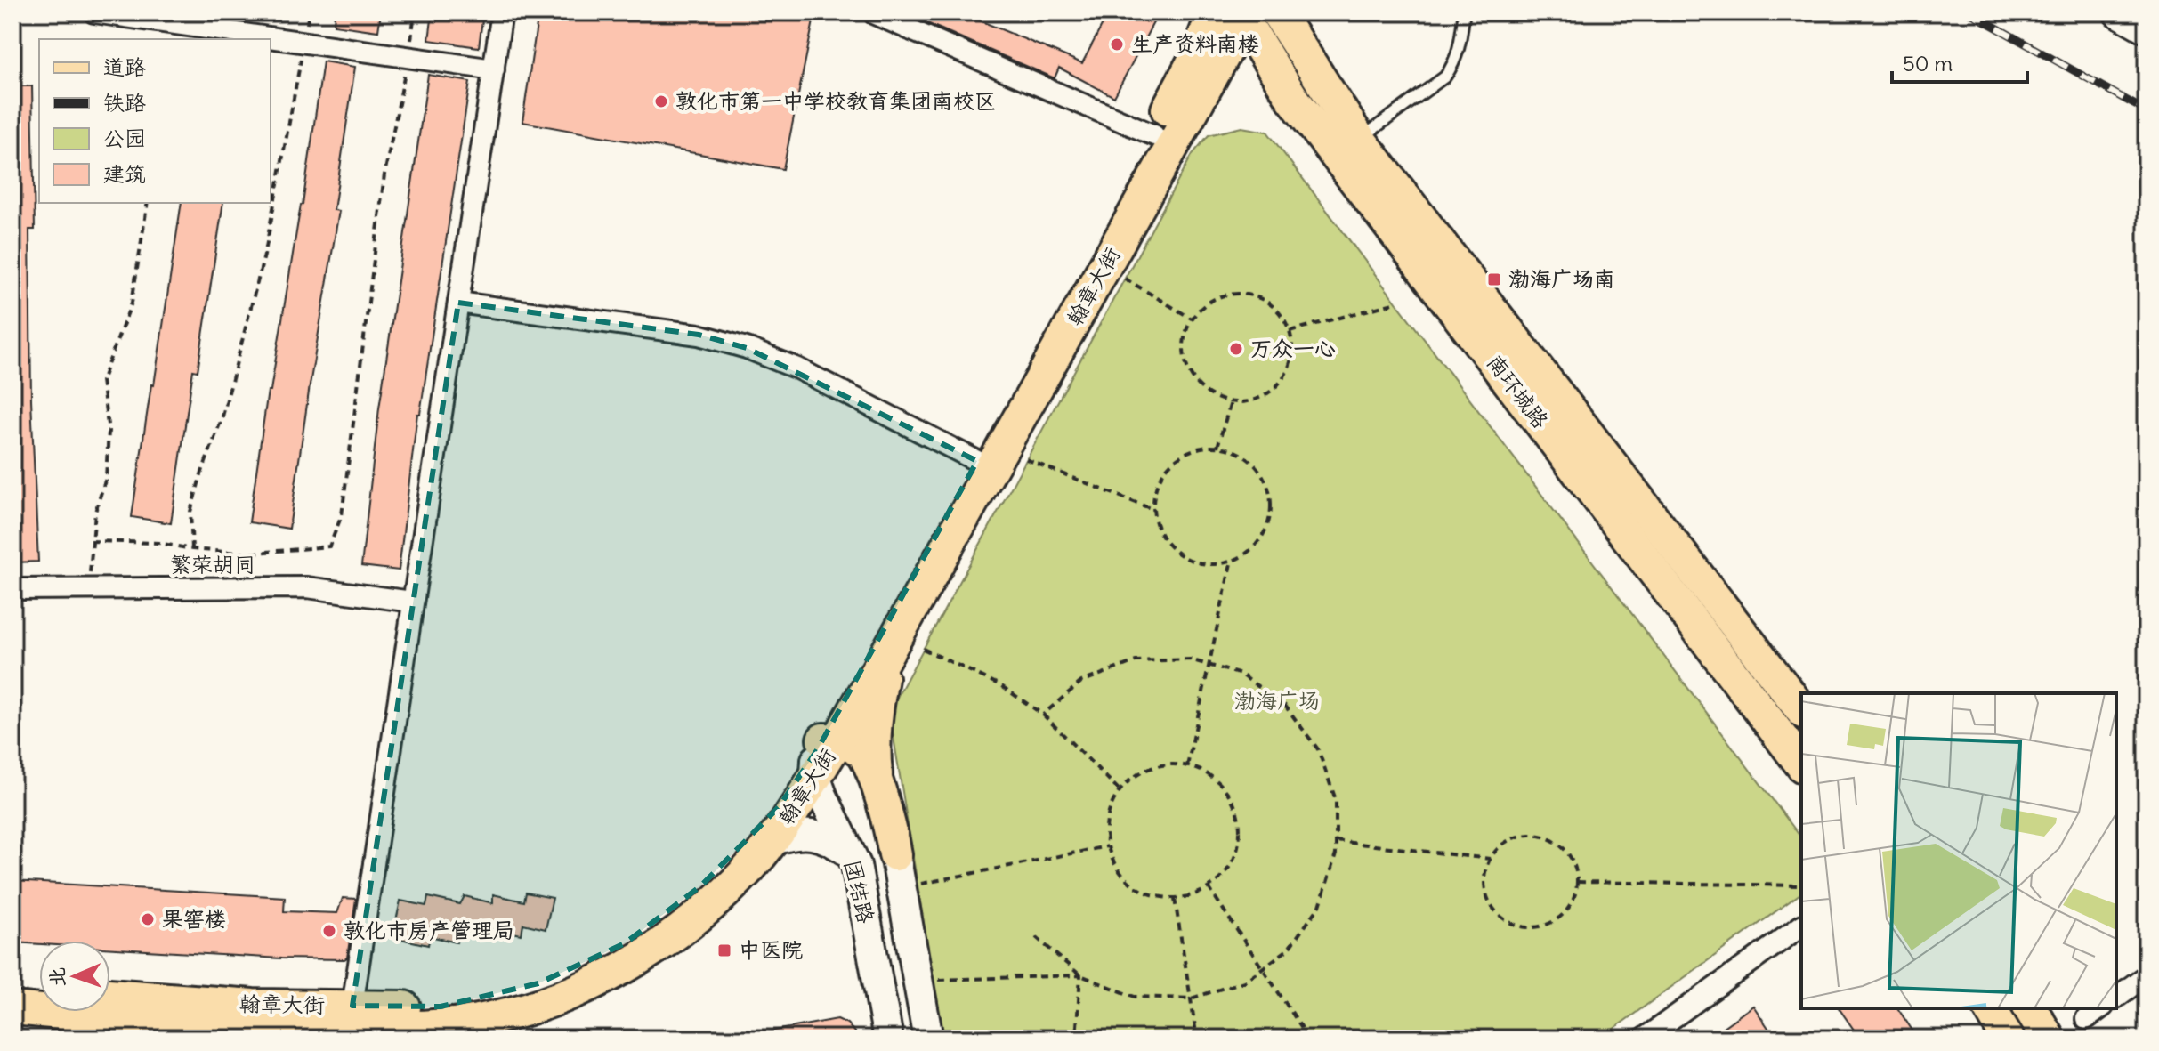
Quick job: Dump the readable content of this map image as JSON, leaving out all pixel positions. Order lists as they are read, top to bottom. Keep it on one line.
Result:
{"streets":{"main road":["翰章大街","南环城路","团结路"],"street":["繁荣胡同"]},"crossings":[["翰章大街","南环城路"],["翰章大街","团结路"]],"parks":["渤海广场"],"places":{"other":["生产资料南楼","敦化市第一中学校教育集团南校区","万众一心","果窖楼","敦化市房产管理局"],"transit":["渤海广场南","中医院"]},"legend":["道路","铁路","公园","建筑"],"scale_bar":"50 m","north":"left"}
